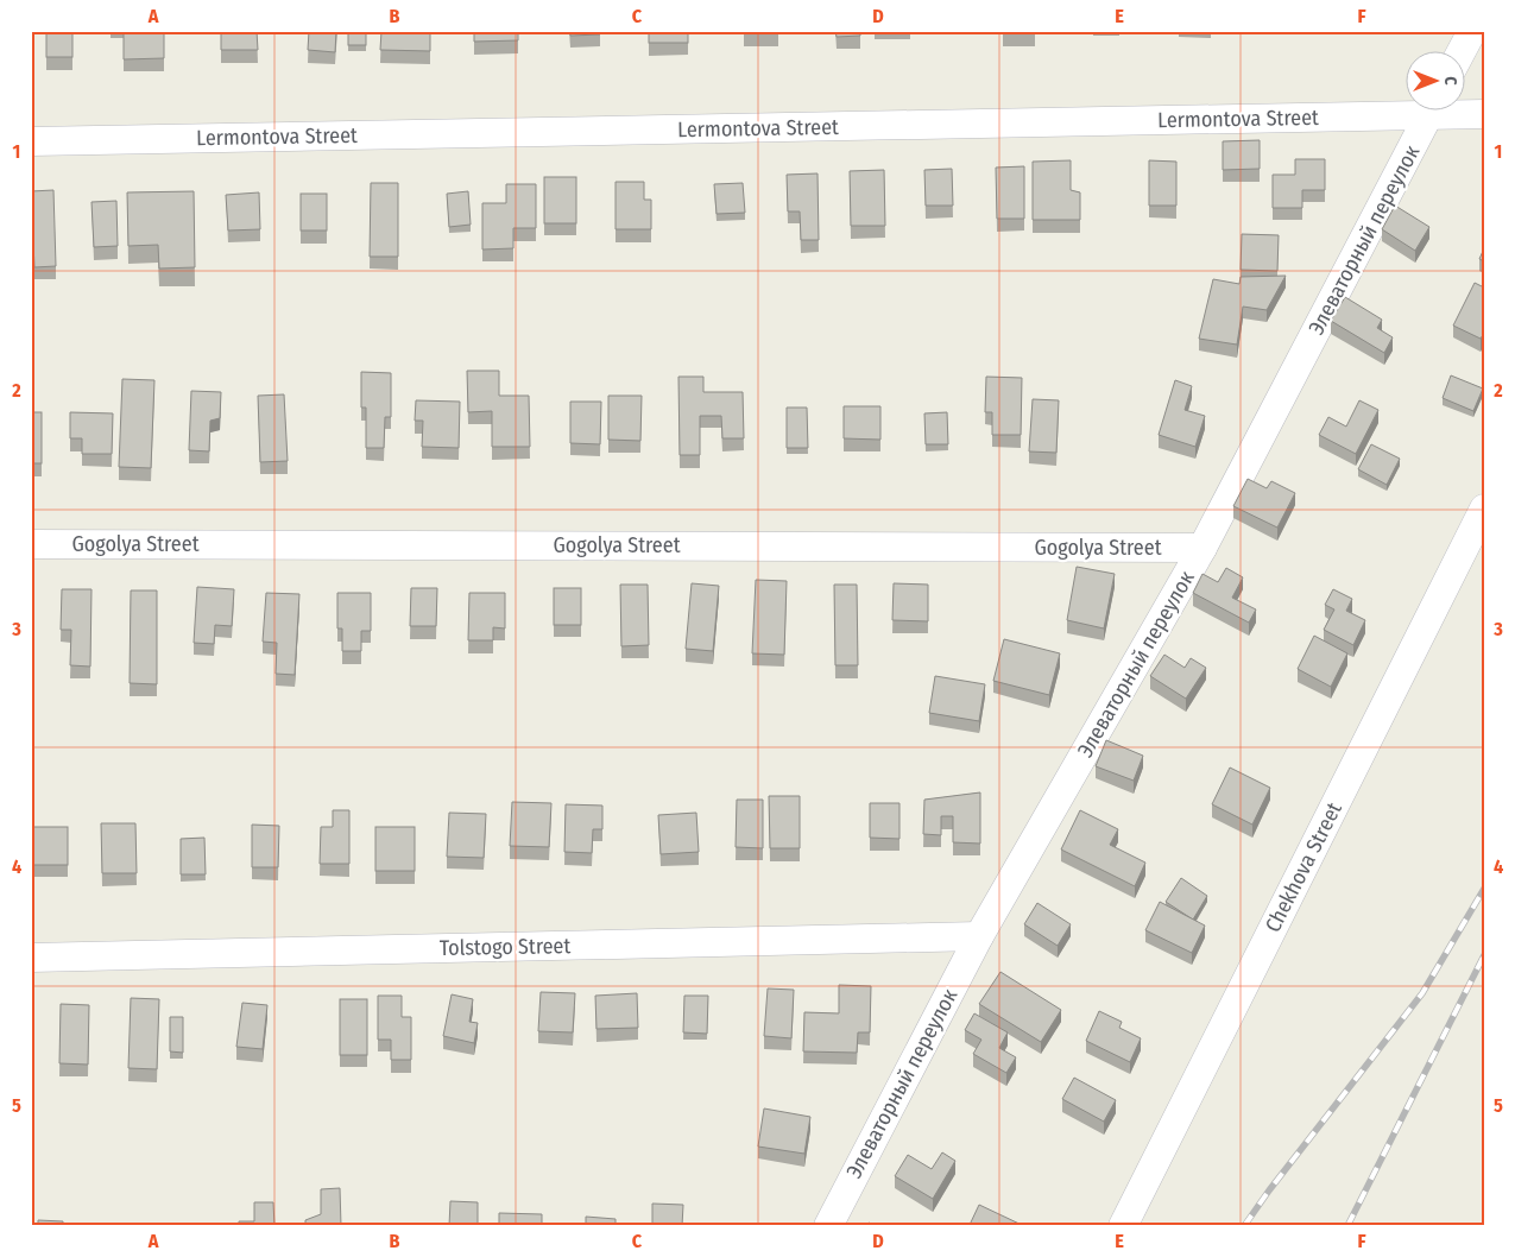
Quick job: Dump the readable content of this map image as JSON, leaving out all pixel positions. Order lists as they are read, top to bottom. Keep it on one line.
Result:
{"streets":{"street":["Lermontova Street","Элеваторный переулок","Gogolya Street","Chekhova Street","Tolstogo Street"]},"crossings":[["Элеваторный переулок","Gogolya Street"],["Элеваторный переулок","Tolstogo Street"]],"north":"right","grid":{"columns":["A","B","C","D","E","F"],"rows":["1","2","3","4","5"]}}
